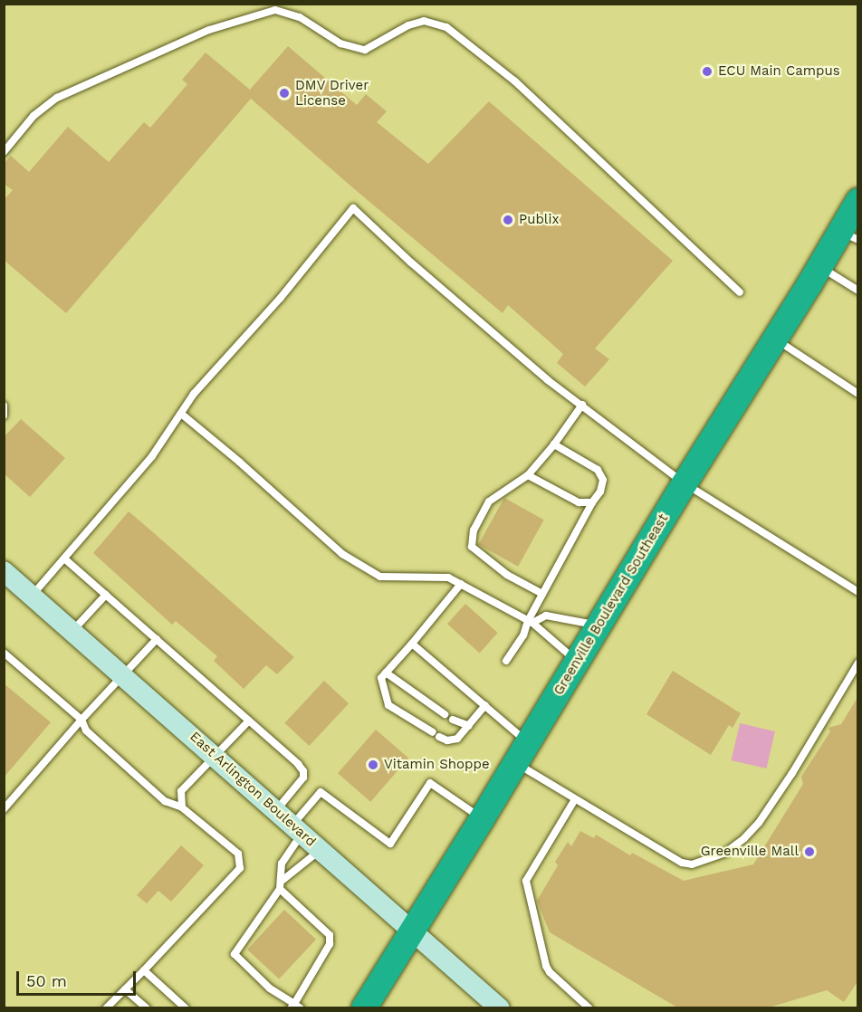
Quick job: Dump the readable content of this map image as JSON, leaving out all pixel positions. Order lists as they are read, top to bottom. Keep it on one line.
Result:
{"streets":{"highway":["Greenville Boulevard Southeast"],"main road":["East Arlington Boulevard"]},"crossings":[["Greenville Boulevard Southeast","East Arlington Boulevard"]],"places":["ECU Main Campus","DMV Driver License","Publix","Vitamin Shoppe","Greenville Mall"],"scale_bar":"50 m"}
